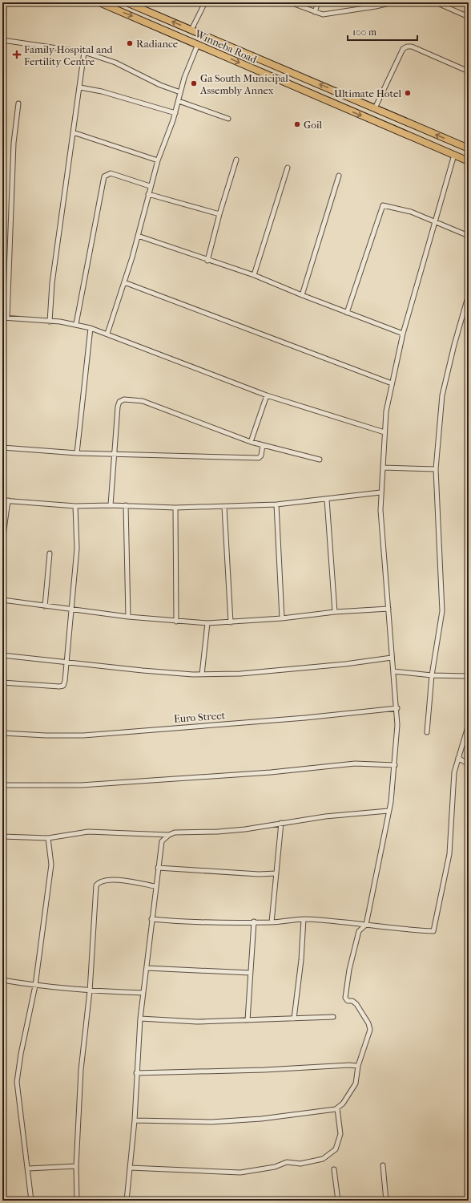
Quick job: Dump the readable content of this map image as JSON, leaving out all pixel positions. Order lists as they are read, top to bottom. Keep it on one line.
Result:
{"streets":{"highway":["Winneba Road"],"street":["Euro Street"]},"places":{"other":["Radiance","Ga South Municipal Assembly Annex","Ultimate Hotel","Goil"],"health":["Family Hospital and Fertility Centre"]},"scale_bar":"100 m"}
